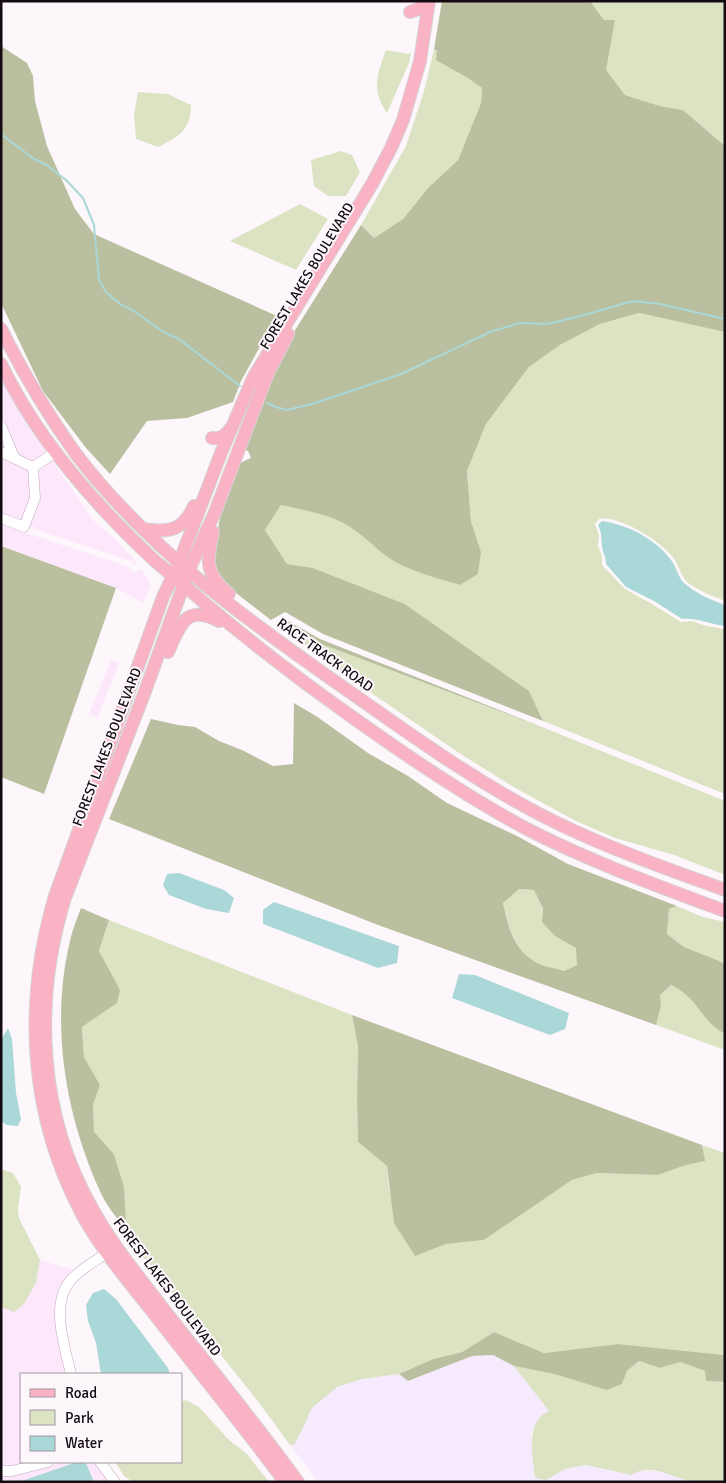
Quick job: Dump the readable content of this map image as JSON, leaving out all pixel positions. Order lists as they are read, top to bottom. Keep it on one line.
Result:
{"streets":{"main road":["FOREST LAKES BOULEVARD","RACE TRACK ROAD"]},"crossings":[["FOREST LAKES BOULEVARD","RACE TRACK ROAD"]],"legend":["Road","Park","Water"]}
